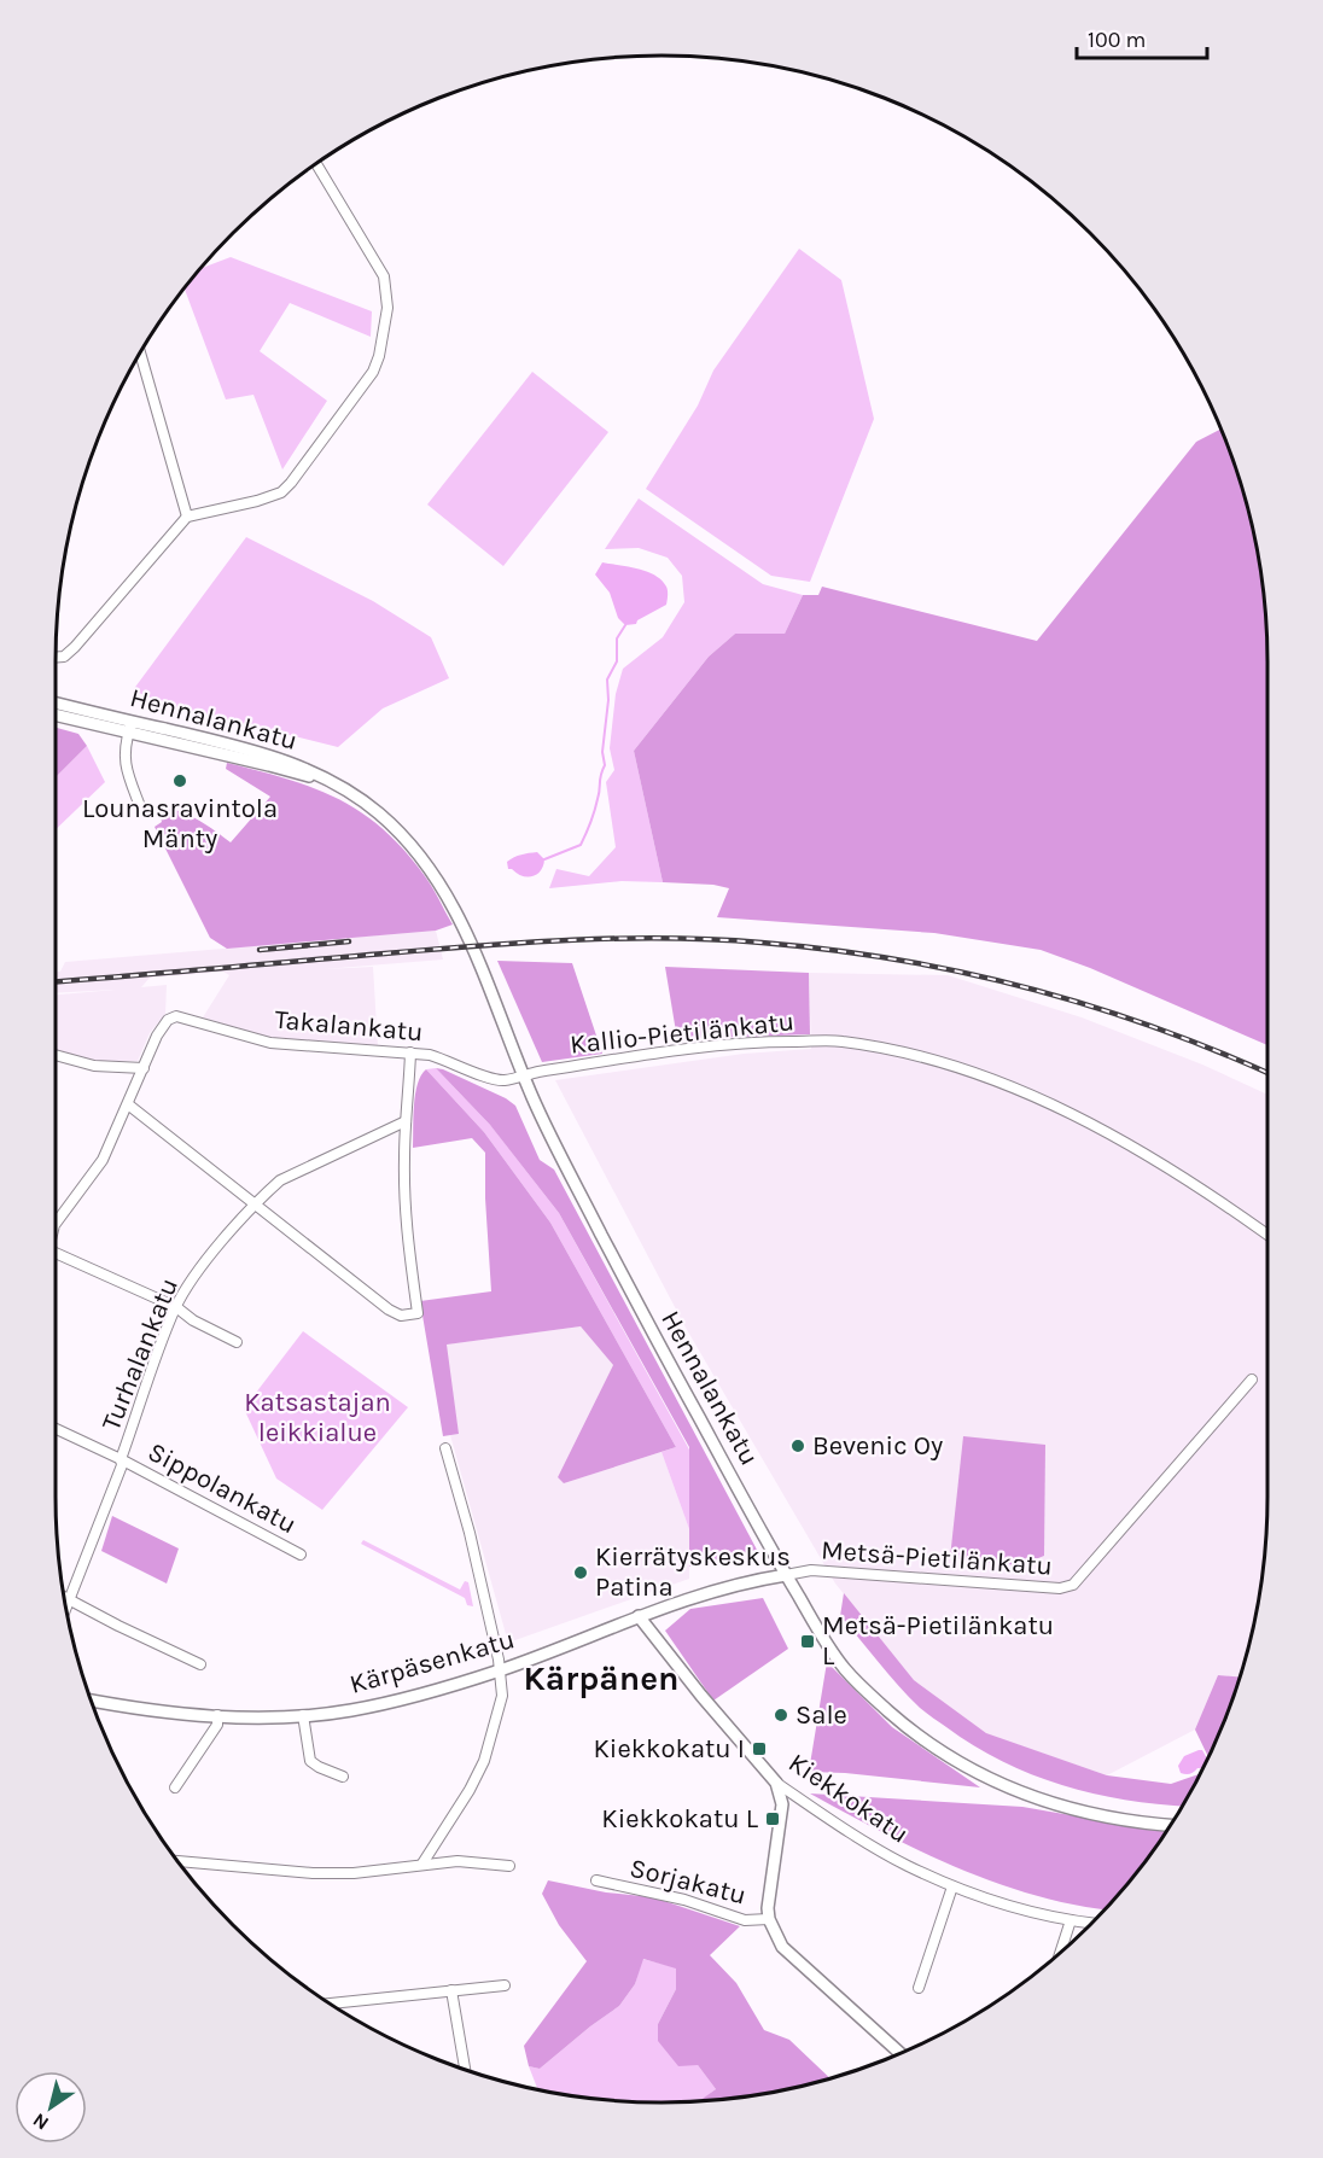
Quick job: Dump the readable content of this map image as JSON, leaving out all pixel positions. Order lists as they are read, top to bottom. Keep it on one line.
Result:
{"streets":{"street":["Hennalankatu","Takalankatu","Kallio-Pietilänkatu","Turhalankatu","Sippolankatu","Metsä-Pietilänkatu","Kärpäsenkatu","Kiekkokatu","Sorjakatu"]},"crossings":[["Hennalankatu","Takalankatu"],["Hennalankatu","Kallio-Pietilänkatu"],["Hennalankatu","Metsä-Pietilänkatu"],["Hennalankatu","Kärpäsenkatu"],["Takalankatu","Kallio-Pietilänkatu"],["Turhalankatu","Sippolankatu"],["Metsä-Pietilänkatu","Kärpäsenkatu"],["Kärpäsenkatu","Kiekkokatu"]],"districts":["Kärpänen"],"parks":["Katsastajan leikkialue"],"places":{"other":["Lounasravintola Mänty","Bevenic Oy","Kierrätyskeskus Patina","Sale"],"transit":["Metsä-Pietilänkatu L","Kiekkokatu I","Kiekkokatu L"]},"scale_bar":"100 m","north":"bottom left"}
